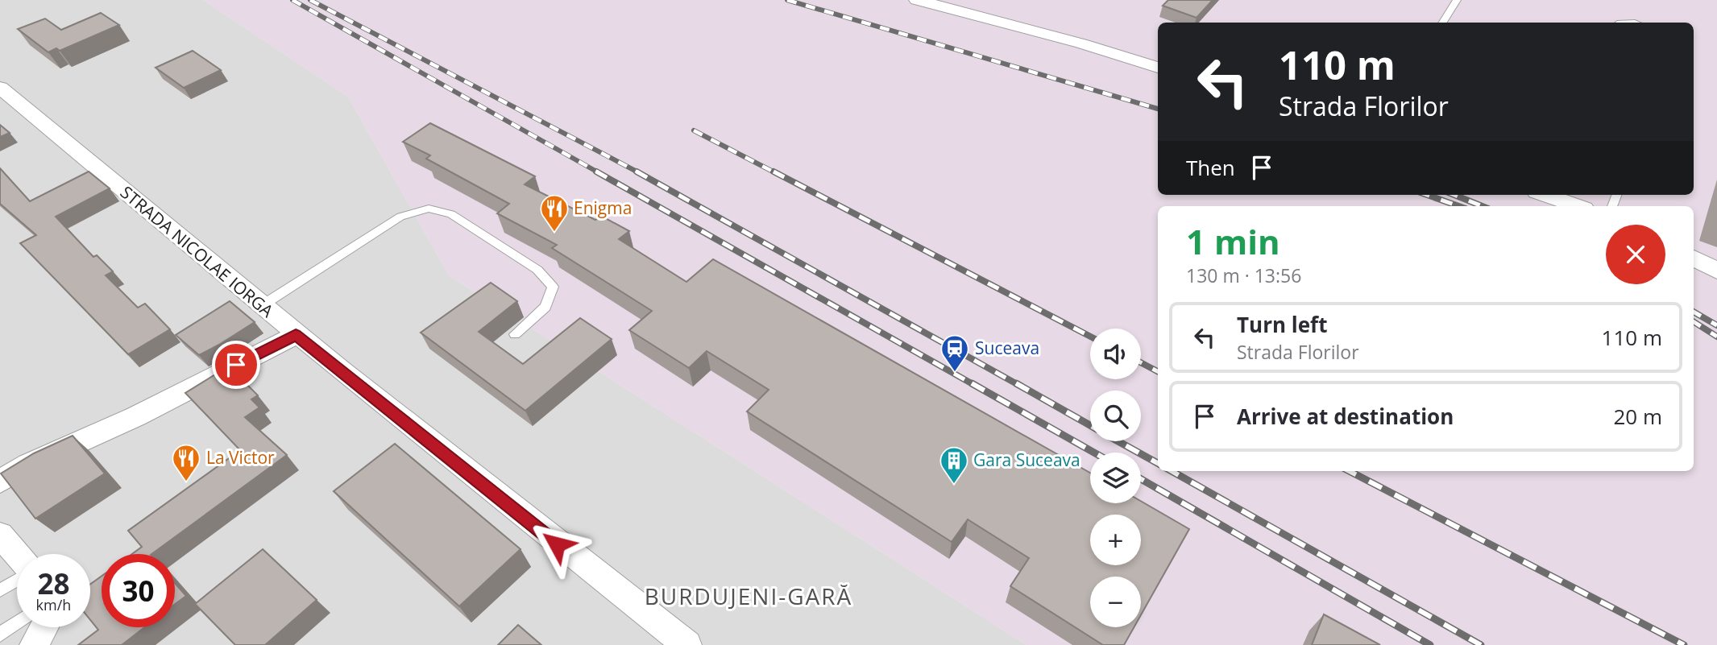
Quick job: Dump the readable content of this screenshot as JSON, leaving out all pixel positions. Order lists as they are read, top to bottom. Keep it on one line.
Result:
{"streets":{"street":["STRADA NICOLAE IORGA"]},"districts":["BURDUJENI-GARĂ"],"places":{"restaurant":["Enigma","La Victor"],"station":["Suceava"],"building":["Gara Suceava"]},"page":{"turn":["110 m","Strada Florilor"],"then":"Then","heading":["1 min","130 m · 13:56"],"list":[{"name":"Turn left","note":"Strada Florilor","value":"110 m"},{"name":"Arrive at destination","value":"20 m"}],"map_buttons":["+","−"],"speed":"28 km/h","limit":"30"}}
